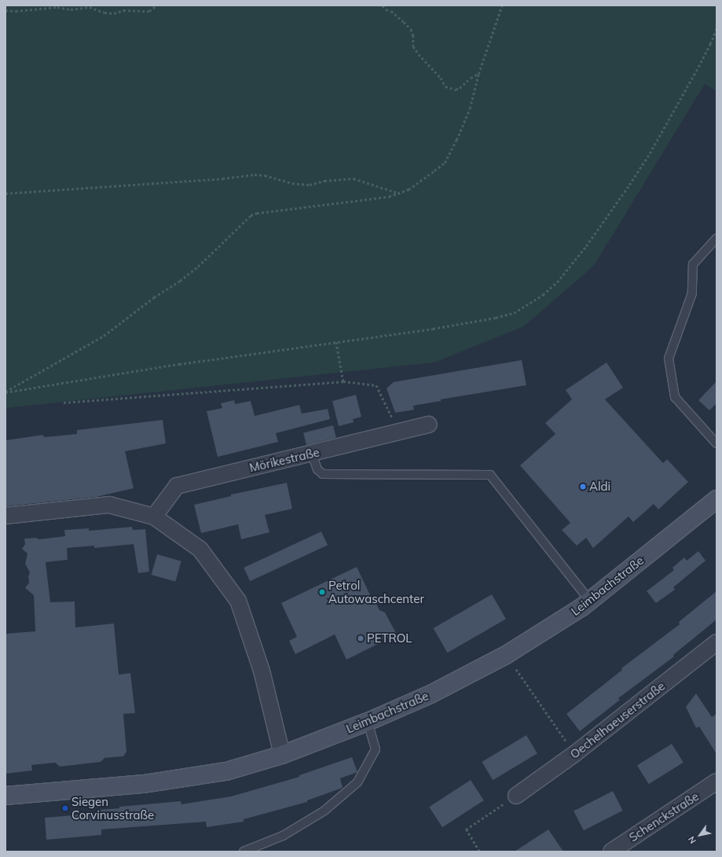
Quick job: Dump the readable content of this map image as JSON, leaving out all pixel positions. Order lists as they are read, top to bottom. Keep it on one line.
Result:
{"streets":{"main road":["Leimbachstraße"],"street":["Mörikestraße","Oechelhaeuserstraße","Schenckstraße"]},"places":["Aldi","Petrol Autowaschcenter","PETROL","Siegen Corvinusstraße"],"north":"bottom left"}
